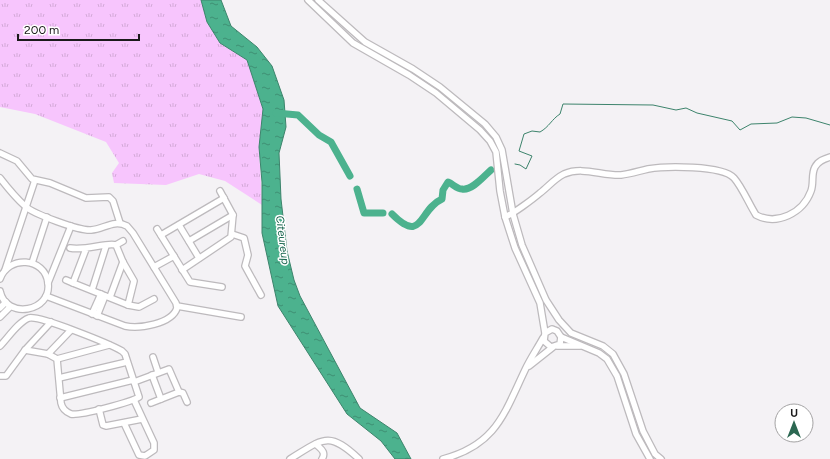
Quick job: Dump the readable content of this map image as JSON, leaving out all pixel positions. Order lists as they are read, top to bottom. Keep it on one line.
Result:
{"water":["Citeureup"],"scale_bar":"200 m","north":"top"}
